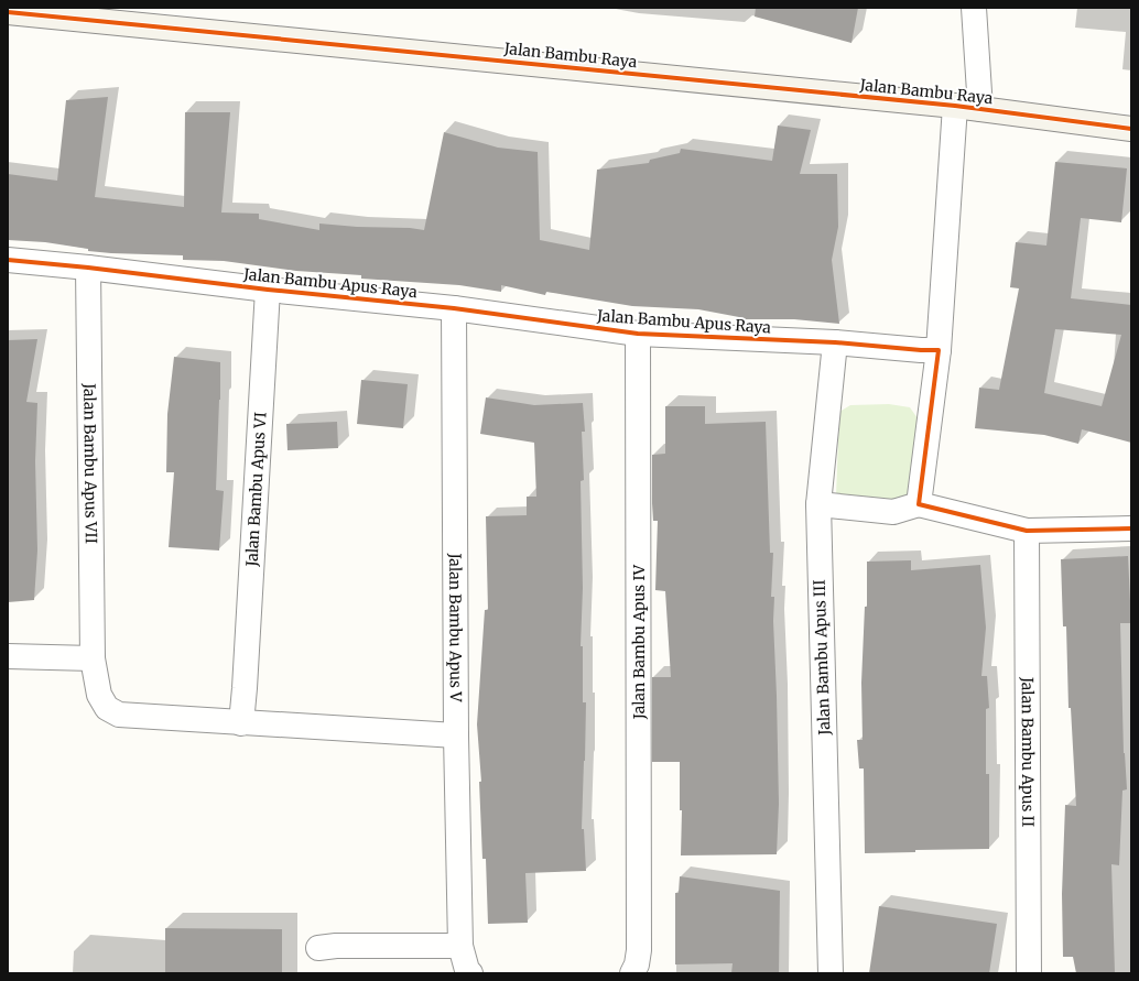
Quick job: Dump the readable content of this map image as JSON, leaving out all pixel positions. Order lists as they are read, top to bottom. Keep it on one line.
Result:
{"streets":{"street":["Jalan Bambu Raya","Jalan Bambu Apus Raya","Jalan Bambu Apus VII","Jalan Bambu Apus VI","Jalan Bambu Apus V","Jalan Bambu Apus IV","Jalan Bambu Apus III","Jalan Bambu Apus II"]},"crossings":[["Jalan Bambu Apus Raya","Jalan Bambu Apus VII"],["Jalan Bambu Apus Raya","Jalan Bambu Apus VI"],["Jalan Bambu Apus Raya","Jalan Bambu Apus V"],["Jalan Bambu Apus Raya","Jalan Bambu Apus IV"],["Jalan Bambu Apus Raya","Jalan Bambu Apus III"],["Jalan Bambu Apus VII","Jalan Bambu Apus VI"],["Jalan Bambu Apus VII","Jalan Bambu Apus V"]]}
